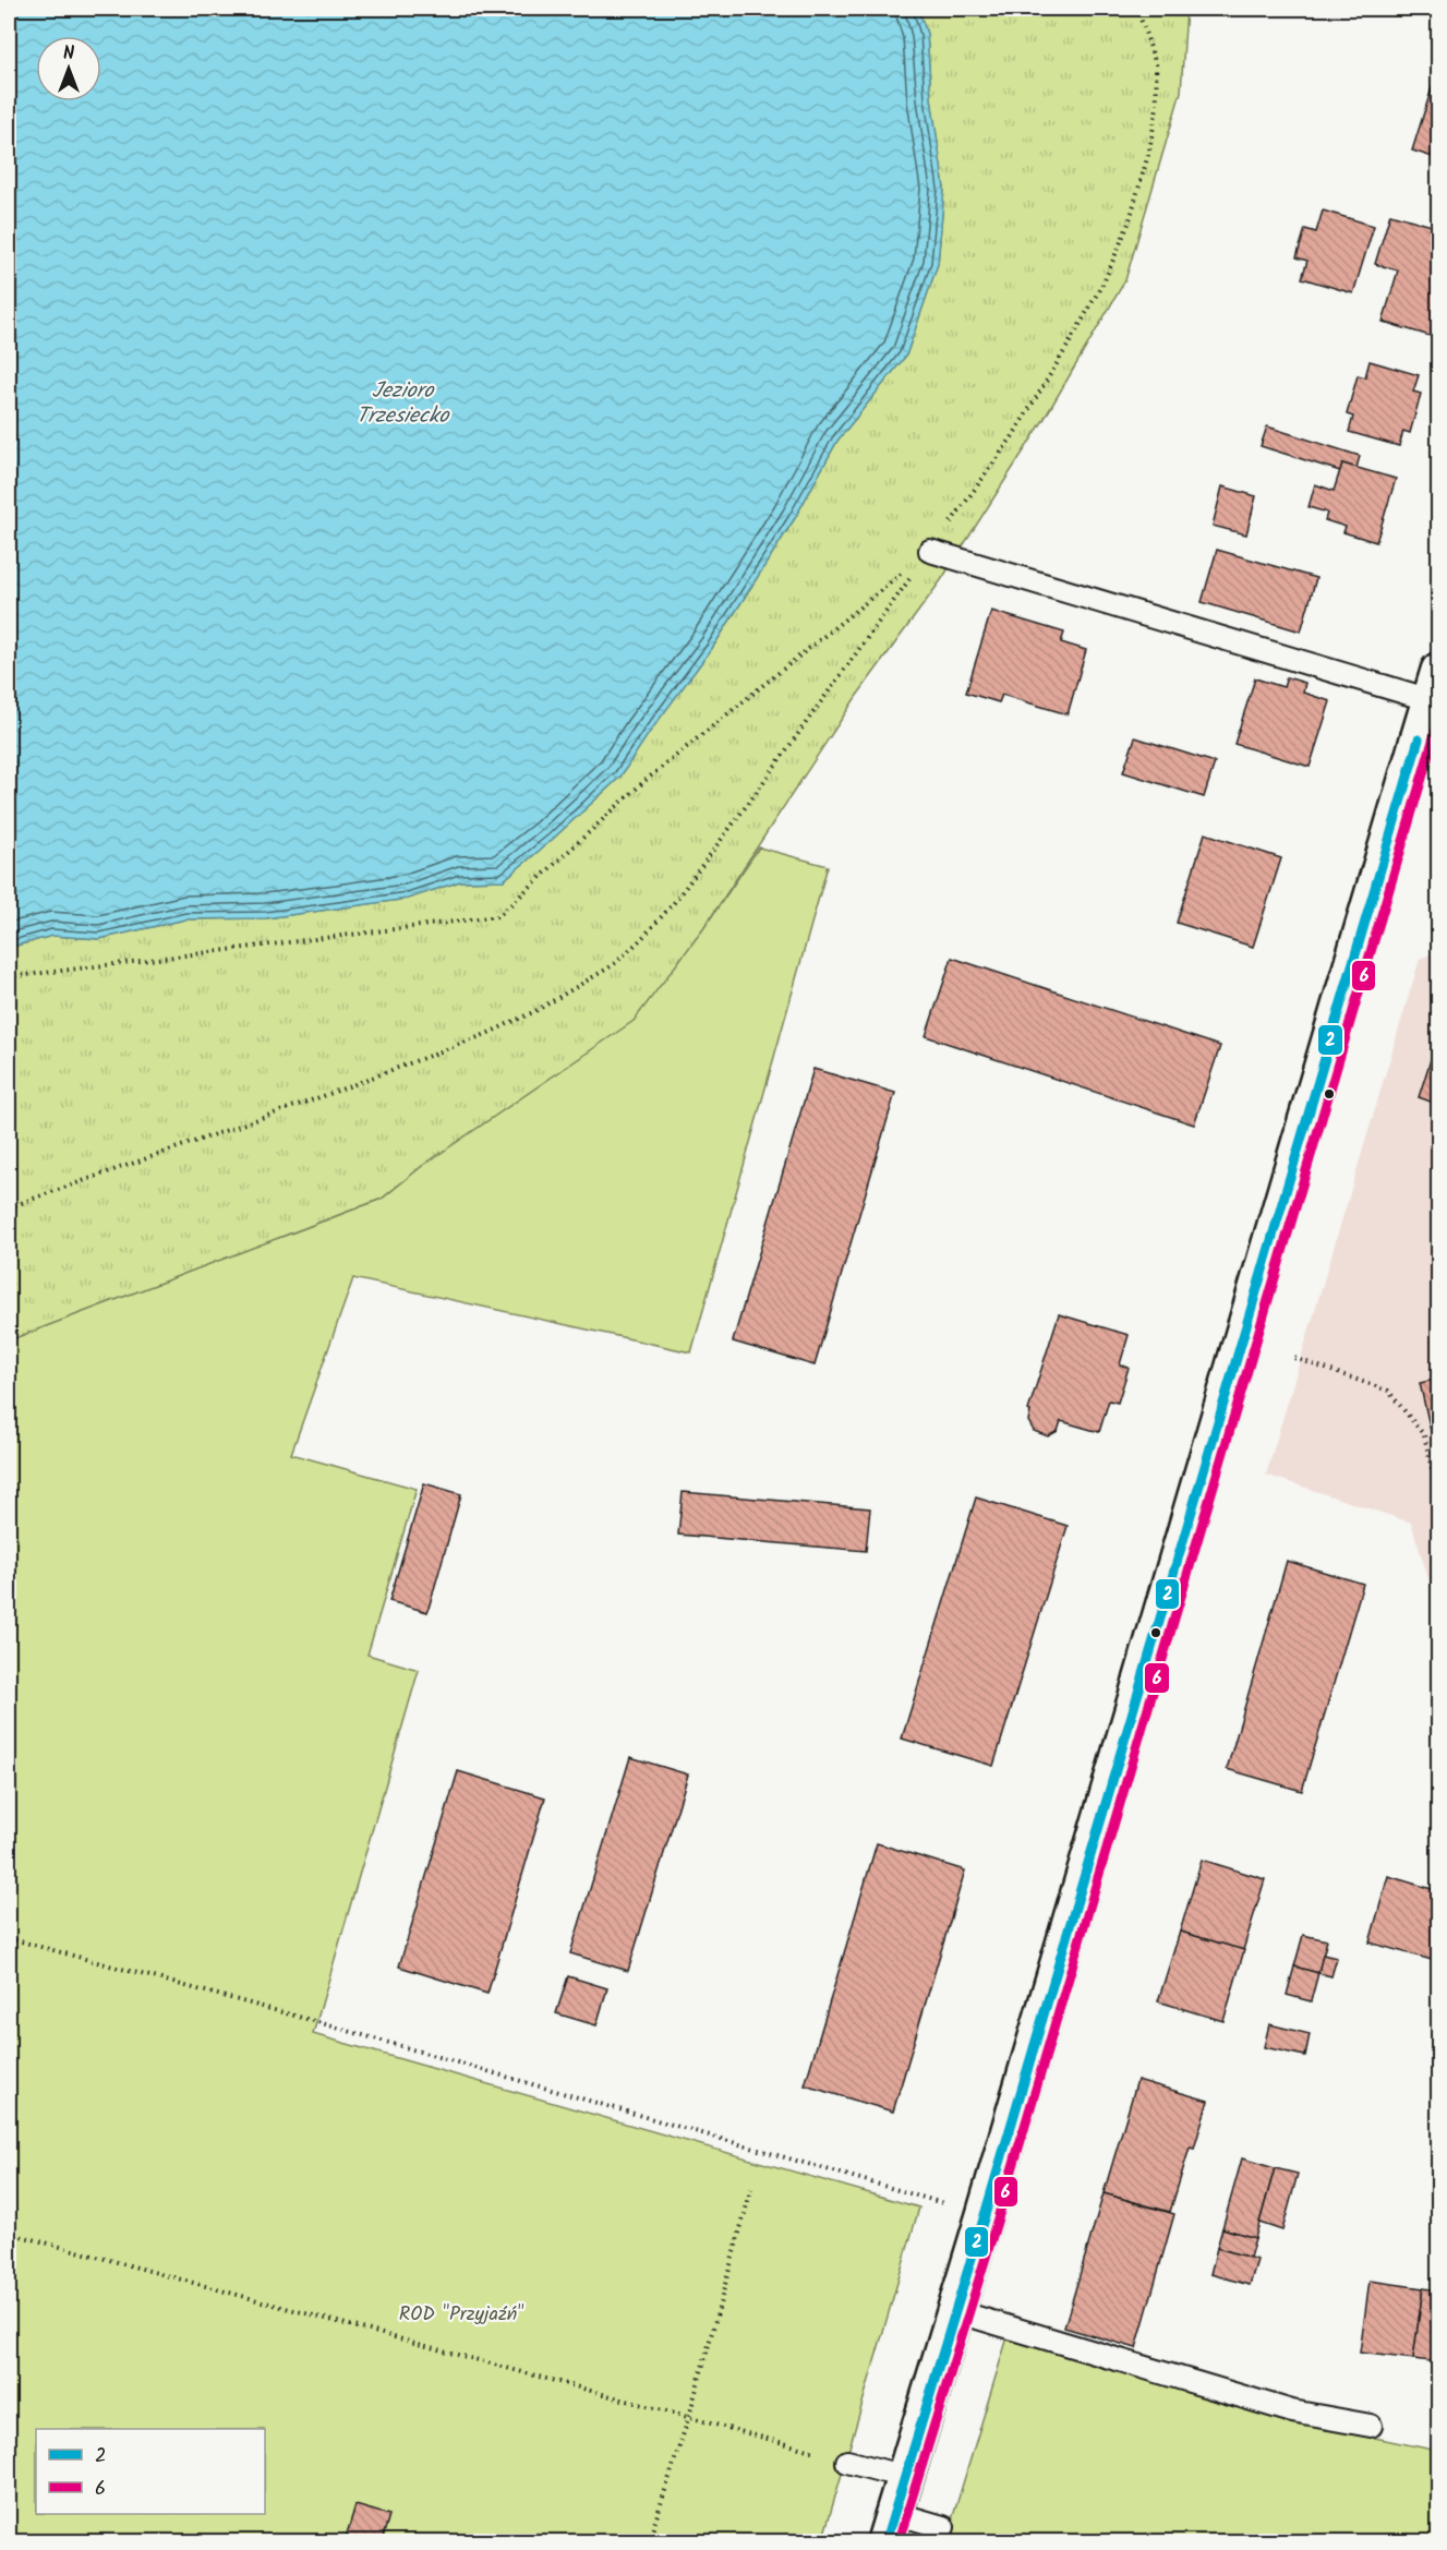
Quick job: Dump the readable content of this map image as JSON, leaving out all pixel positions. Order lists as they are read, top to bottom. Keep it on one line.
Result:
{"water":["Jezioro Trzesiecko"],"parks":["ROD \"Przyjaźń\""],"lines":["transit line 6","transit line 2"],"legend":["2","6"],"north":"top"}
